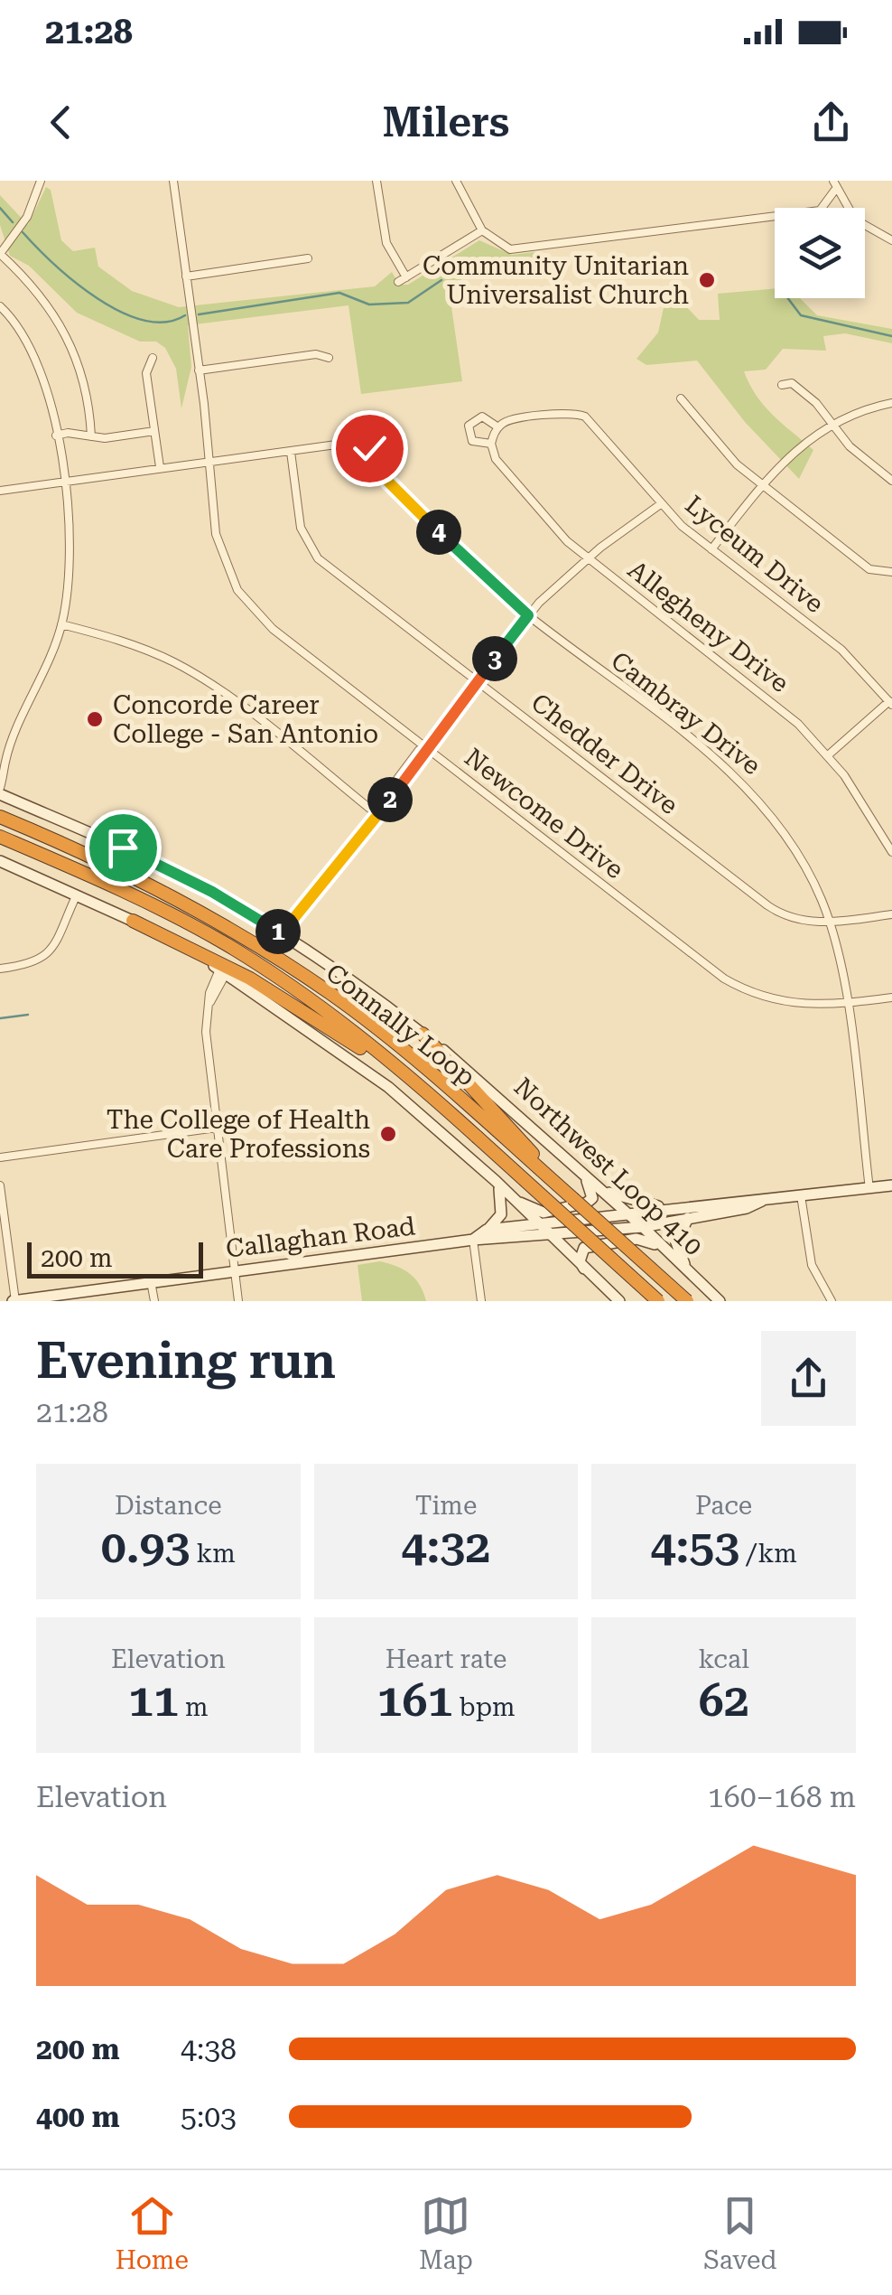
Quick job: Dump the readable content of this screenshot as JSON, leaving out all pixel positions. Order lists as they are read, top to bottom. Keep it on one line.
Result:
{"streets":{"highway":["Connally Loop"],"main road":["Northwest Loop 410","Callaghan Road"],"street":["Lyceum Drive","Allegheny Drive","Cambray Drive","Chedder Drive","Newcome Drive"]},"crossings":[["Lyceum Drive","Allegheny Drive"],["Cambray Drive","Chedder Drive"],["Cambray Drive","Newcome Drive"],["Cambray Drive","Callaghan Road"],["Northwest Loop 410","Callaghan Road"]],"places":["Community Unitarian Universalist Church","Concorde Career College - San Antonio","The College of Health Care Professions"],"scale_bar":"200 m","page":{"status":"21:28","header":"Milers","pins":["4","3","2","1"],"scale":"200 m","heading":["Evening run","21:28"],"stats":[["Distance","0.93 km"],["Time","4:32"],["Pace","4:53 /km"],["Elevation","11 m"],["Heart rate","161 bpm"],["kcal","62"]],"chart":["Elevation","160–168 m"],"list":[{"name":"200 m","note":"4:38"},{"name":"400 m","note":"5:03"}],"tabs":["Home","Map","Saved"]}}
